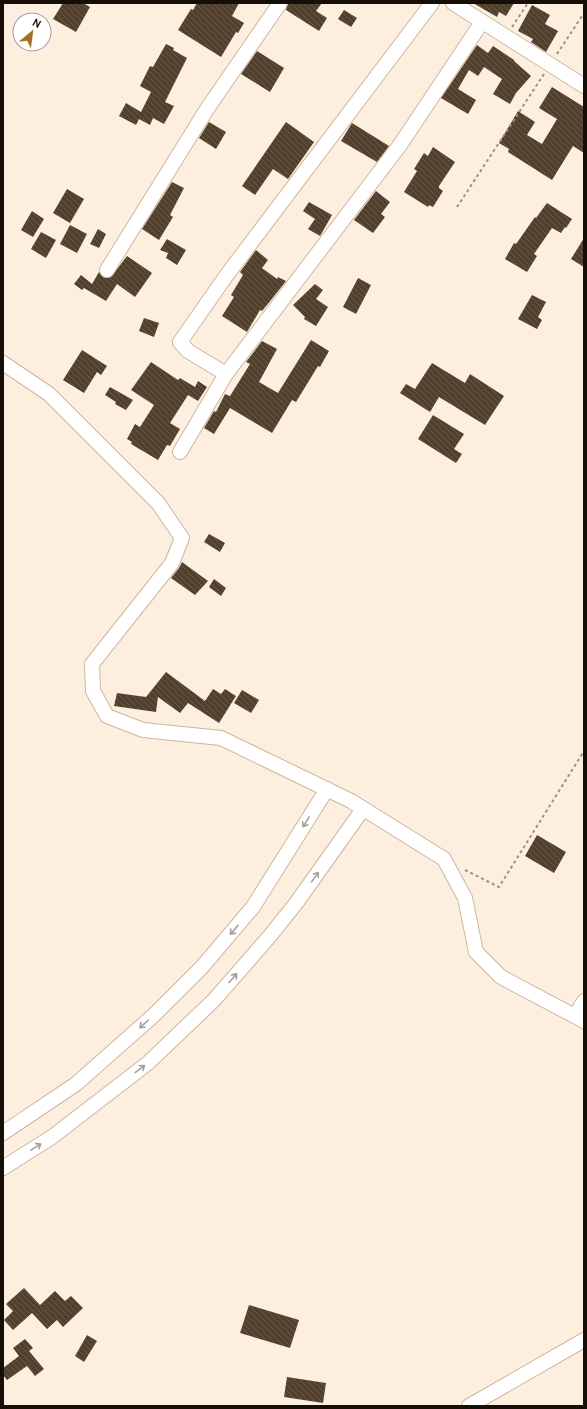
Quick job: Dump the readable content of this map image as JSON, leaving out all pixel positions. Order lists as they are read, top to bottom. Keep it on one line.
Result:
{"north":"top right"}
